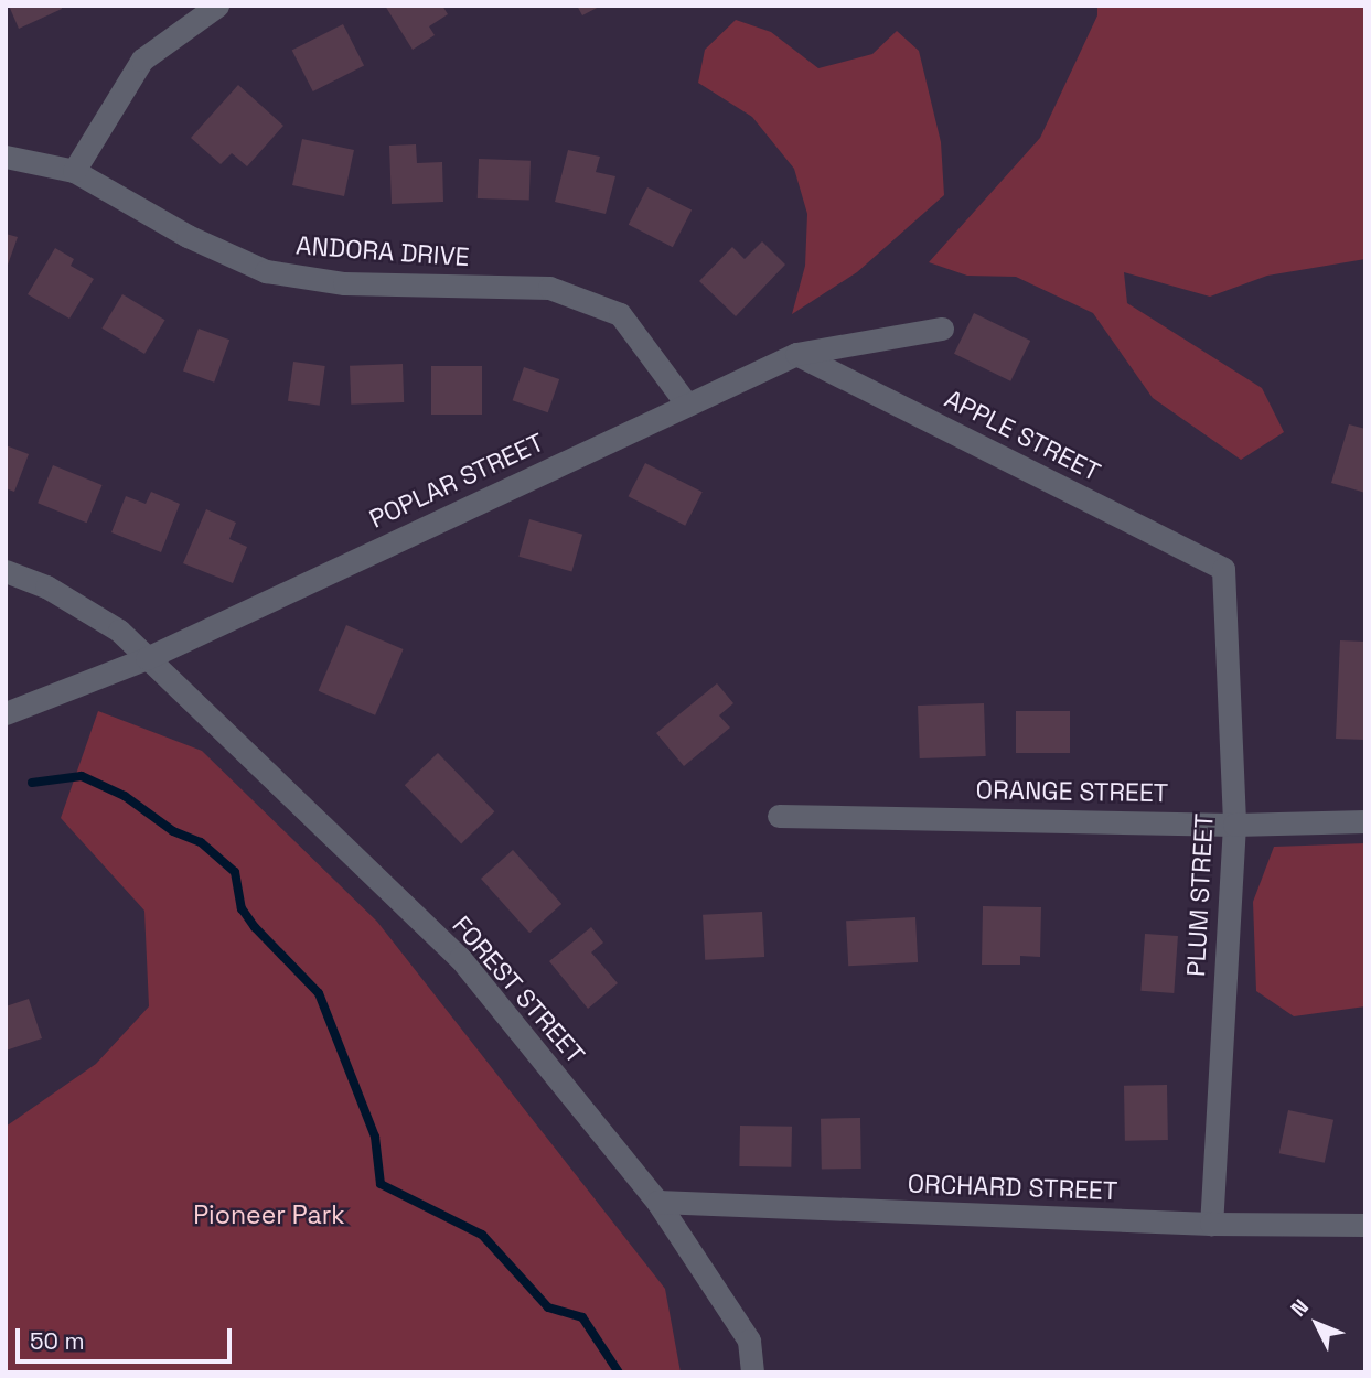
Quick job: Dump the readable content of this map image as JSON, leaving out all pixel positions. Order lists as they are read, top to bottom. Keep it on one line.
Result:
{"streets":{"street":["ANDORA DRIVE","APPLE STREET","POPLAR STREET","ORANGE STREET","PLUM STREET","FOREST STREET","ORCHARD STREET"]},"crossings":[["ANDORA DRIVE","POPLAR STREET"],["APPLE STREET","POPLAR STREET"],["APPLE STREET","PLUM STREET"],["POPLAR STREET","FOREST STREET"],["ORANGE STREET","PLUM STREET"],["PLUM STREET","ORCHARD STREET"],["FOREST STREET","ORCHARD STREET"]],"parks":["Pioneer Park"],"scale_bar":"50 m","north":"top left"}
